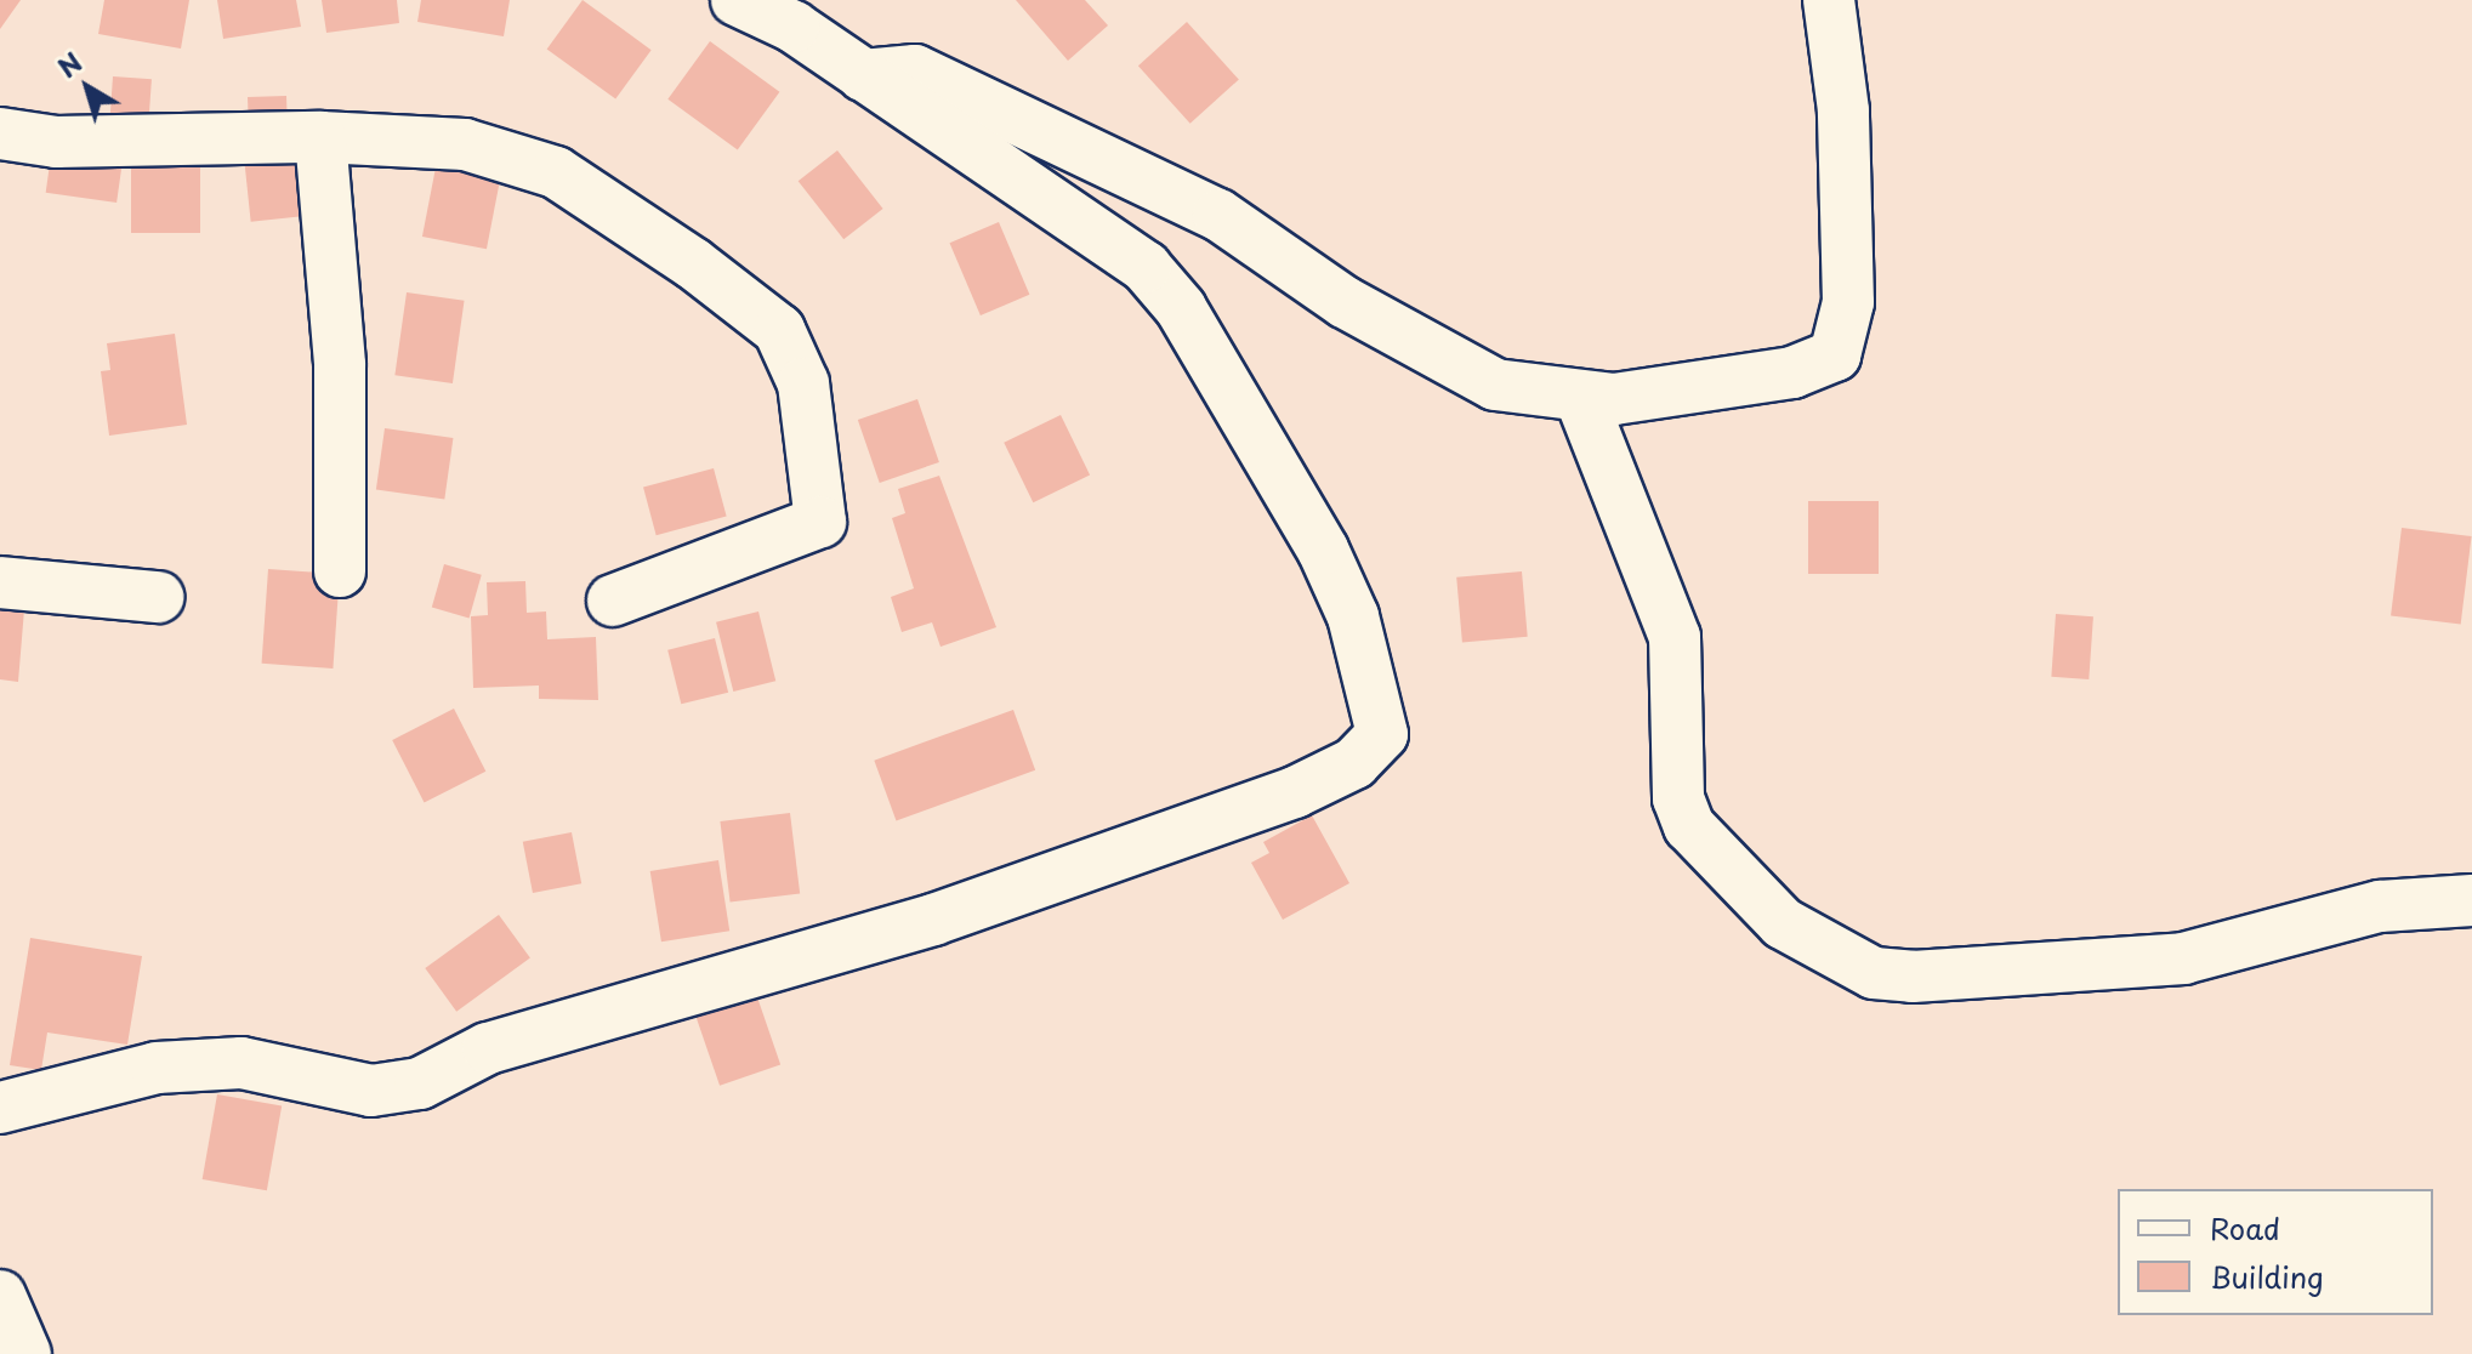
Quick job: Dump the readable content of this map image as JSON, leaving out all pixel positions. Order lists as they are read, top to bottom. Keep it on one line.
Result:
{"legend":["Road","Building"],"north":"top left"}
